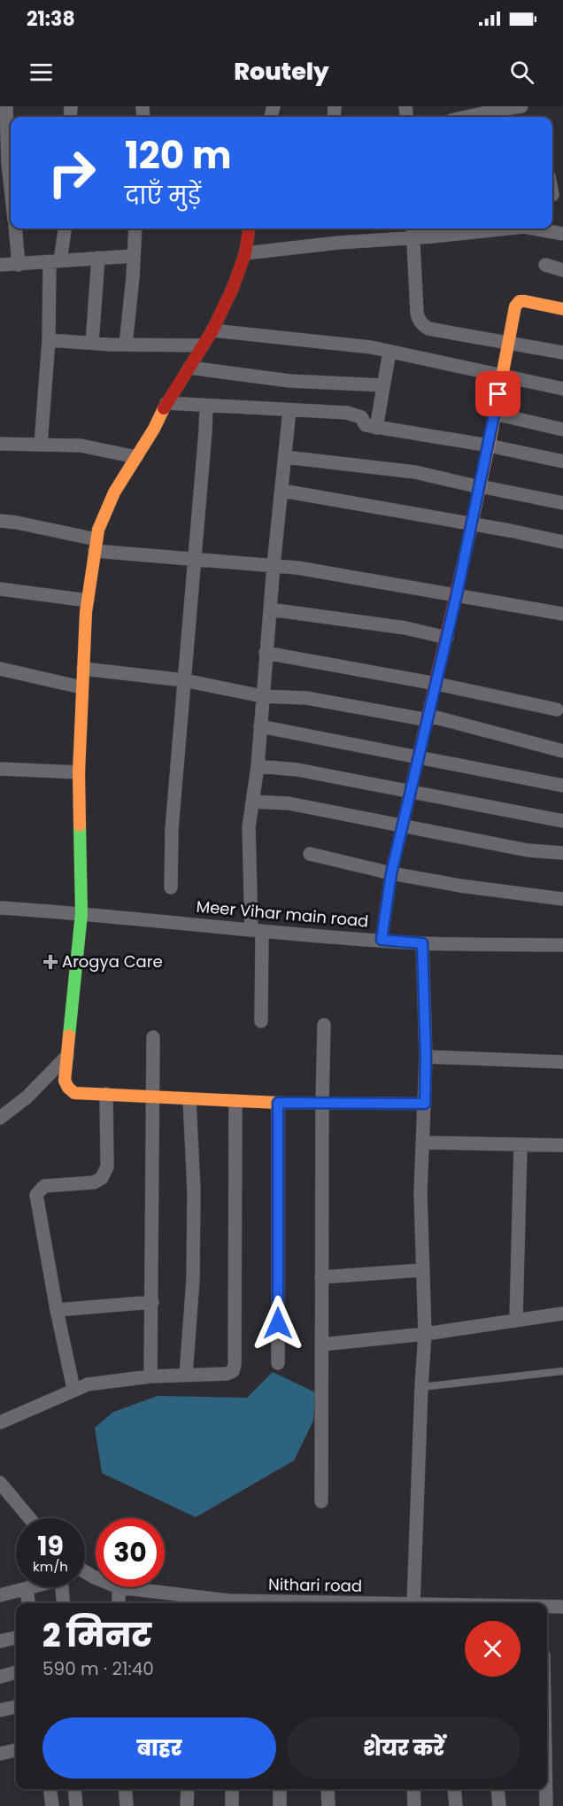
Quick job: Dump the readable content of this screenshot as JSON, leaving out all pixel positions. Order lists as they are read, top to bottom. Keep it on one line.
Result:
{"streets":{"street":["Meer Vihar main road","Nithari road"]},"places":{"health":["Arogya Care"]},"page":{"status":"21:38","header":"Routely","turn":["120 m","दाएँ मुड़ें"],"speed":"19 km/h","limit":"30","heading":["2 मिनट","590 m · 21:40"],"buttons":["बाहर","शेयर करें"]}}
